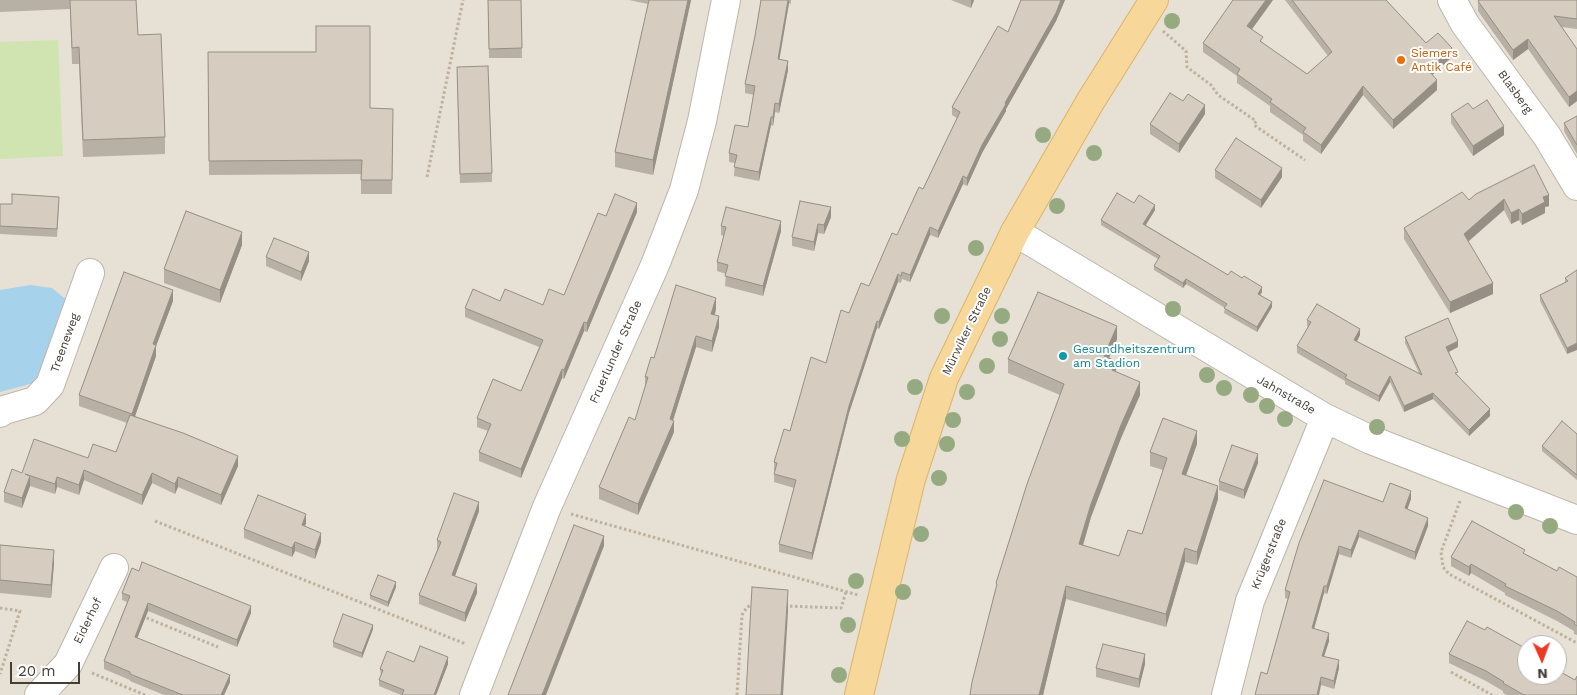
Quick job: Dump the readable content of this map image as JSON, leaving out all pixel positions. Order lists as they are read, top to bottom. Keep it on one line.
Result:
{"streets":{"main road":["Mürwiker Straße"],"street":["Blasberg","Treeneweg","Fruerlunder Straße","Jahnstraße","Krügerstraße","Eiderhof"]},"crossings":[["Mürwiker Straße","Jahnstraße"],["Jahnstraße","Krügerstraße"]],"places":["Siemers Antik Café","Gesundheitszentrum am Stadion"],"scale_bar":"20 m","north":"bottom"}
